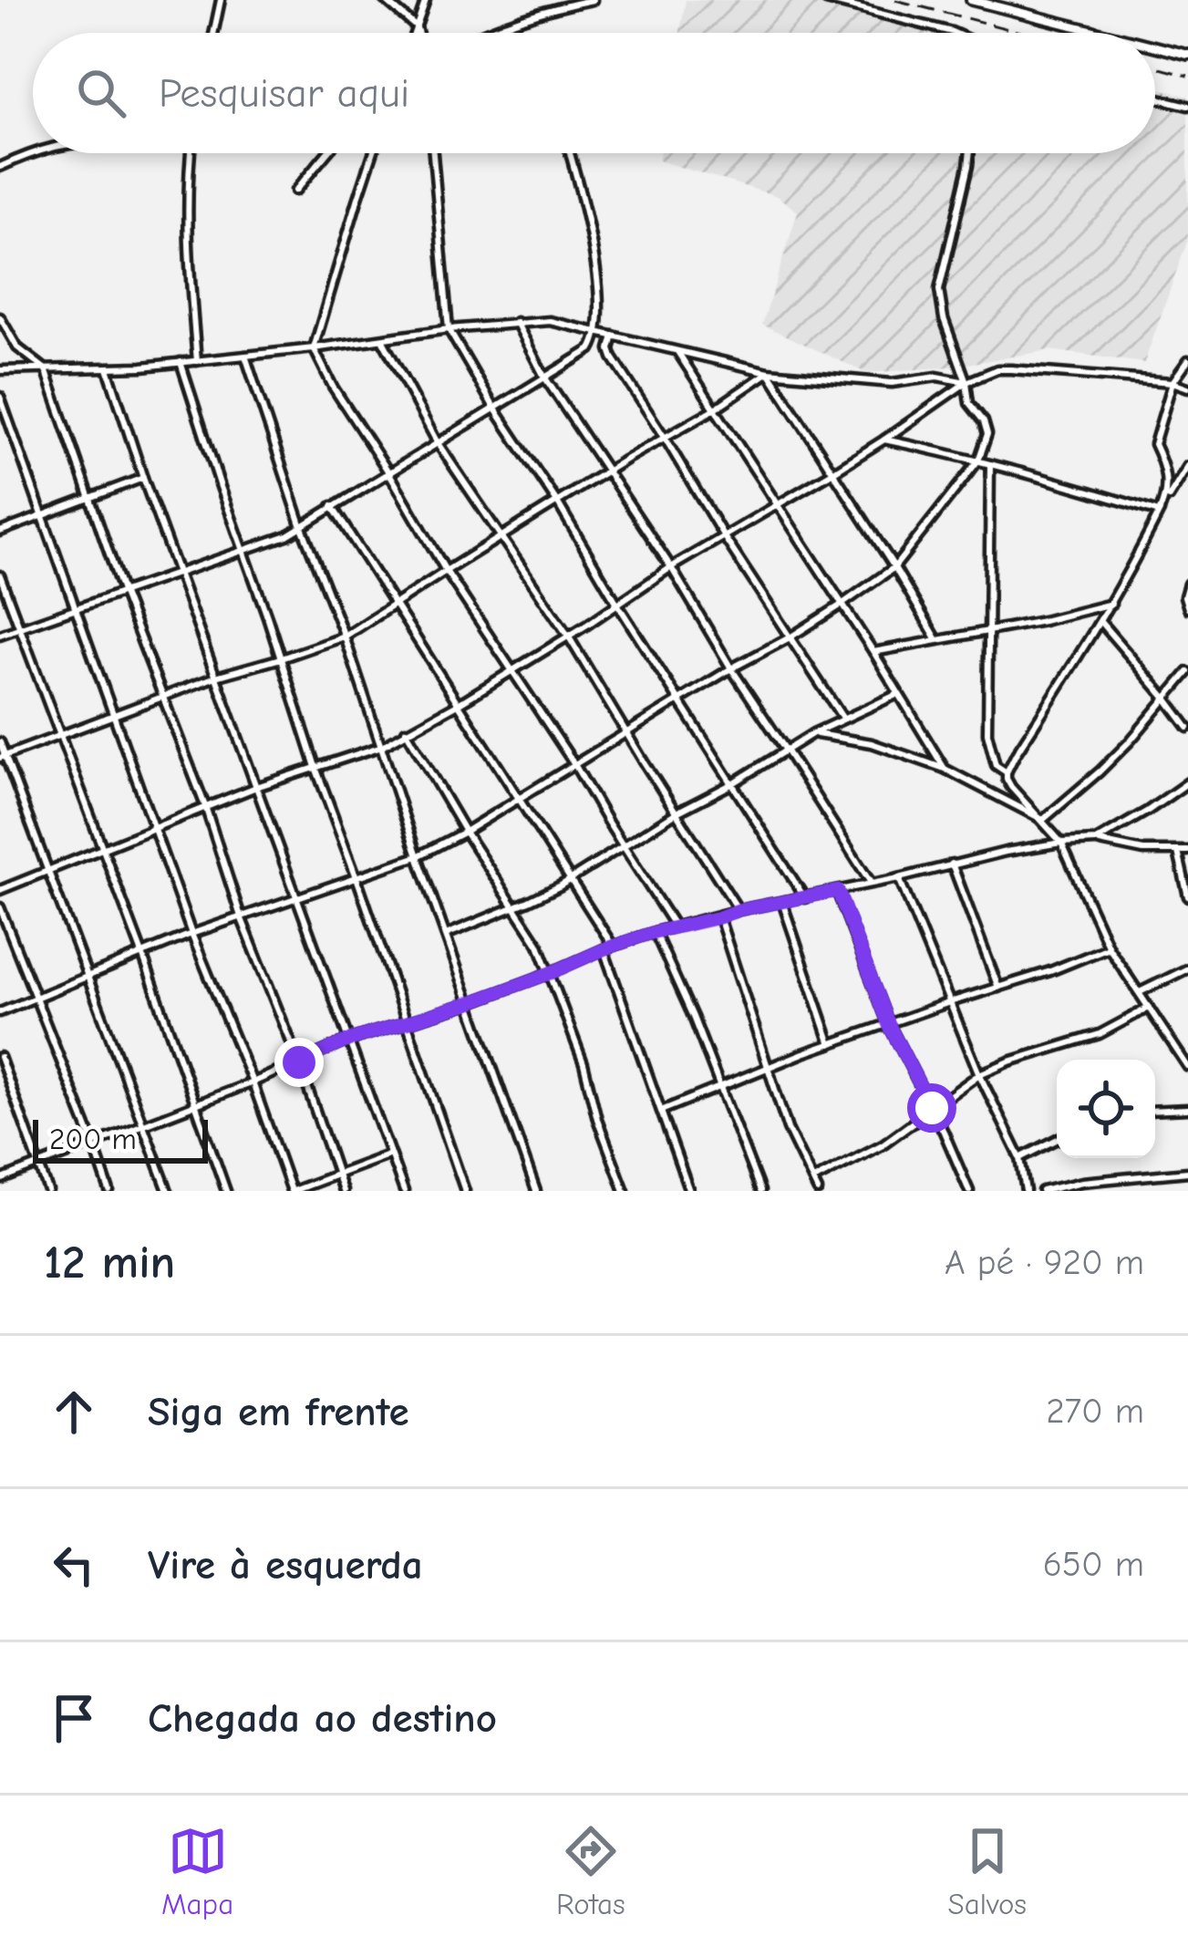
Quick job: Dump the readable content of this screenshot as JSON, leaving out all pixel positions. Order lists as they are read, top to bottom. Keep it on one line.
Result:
{"scale_bar":"200 m","page":{"search":"Pesquisar aqui","scale":"200 m","heading":["12 min","A pé · 920 m"],"list":[["Siga em frente","270 m"],["Vire à esquerda","650 m"],"Chegada ao destino"],"nav":["Mapa","Rotas","Salvos"]}}
